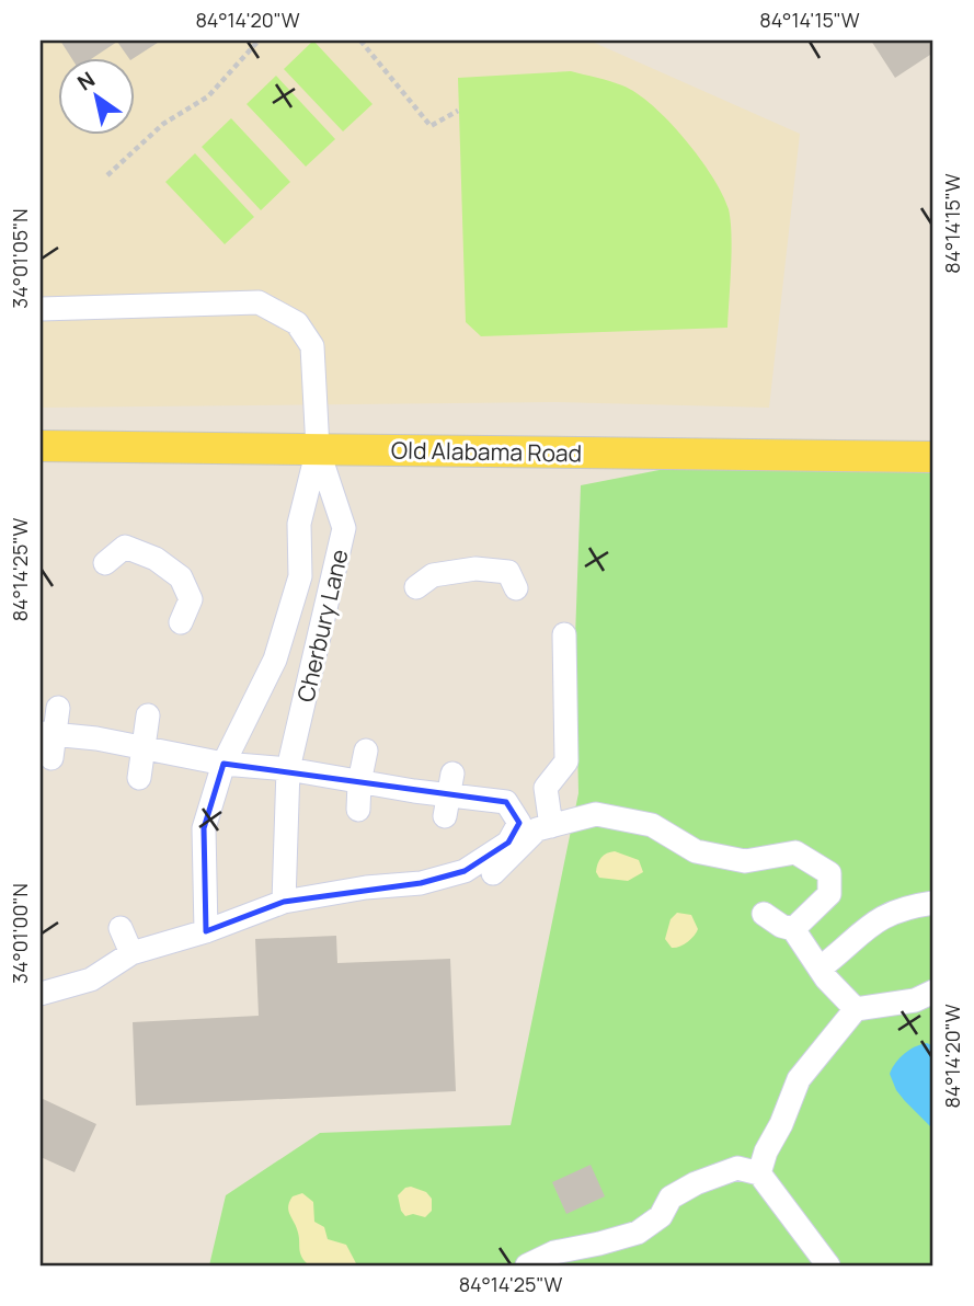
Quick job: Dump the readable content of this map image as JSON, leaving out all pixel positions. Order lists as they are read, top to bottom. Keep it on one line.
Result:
{"streets":{"main road":["Old Alabama Road"],"street":["Cherbury Lane"]},"crossings":[["Old Alabama Road","Cherbury Lane"]],"north":"top left","coordinates":["84°14'20\"W","84°14'15\"W","34°01'05\"N","84°14'25\"W","34°01'00\"N"]}
